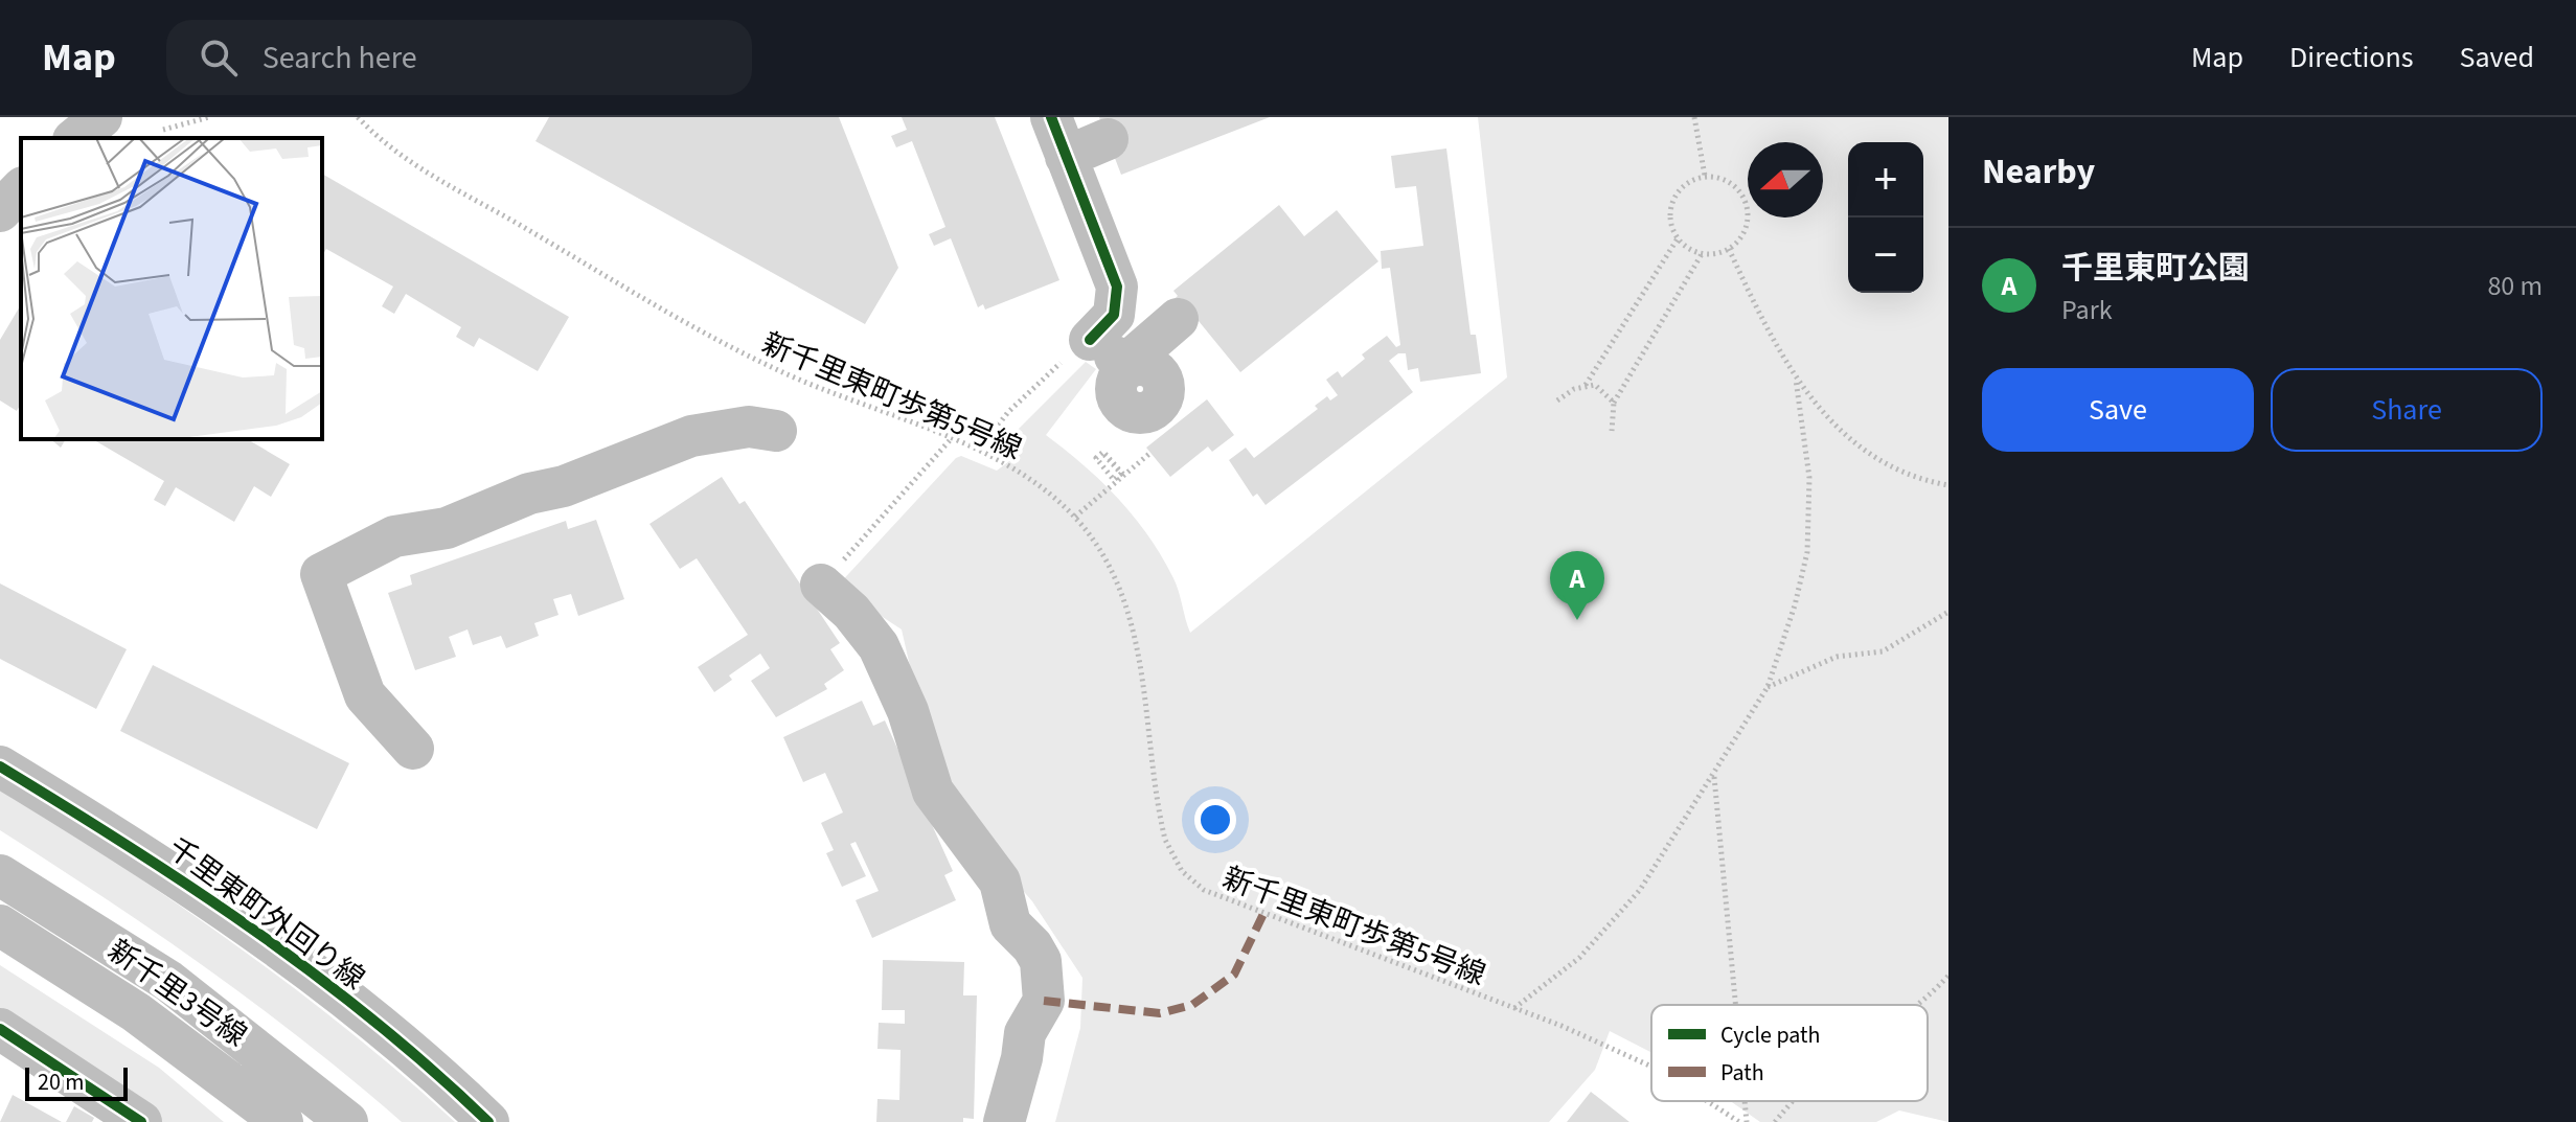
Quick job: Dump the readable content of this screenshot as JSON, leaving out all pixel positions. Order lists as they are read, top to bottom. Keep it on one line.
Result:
{"streets":{"street":["千里東町外回り線","新千里3号線"],"path":["新千里東町歩第5号線"]},"legend":["Cycle path","Path"],"scale_bar":"20 m","north":"left","page":{"header":"Map","search":"Search here","nav":["Map","Directions","Saved"],"heading":"Nearby","map_buttons":["+","−"],"list":[{"mark":"A","name":"千里東町公園","note":"Park","value":"80 m"}],"buttons":["Save","Share"],"pins":"A","scale":"20 m"}}
